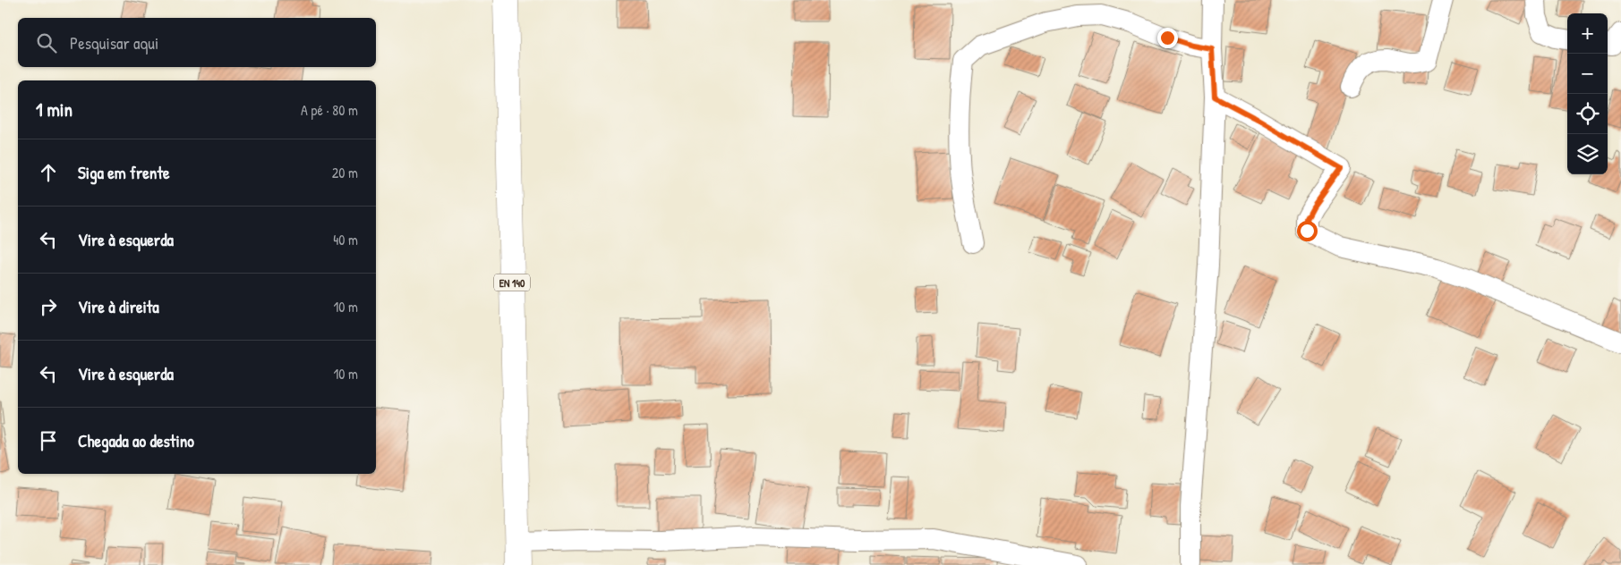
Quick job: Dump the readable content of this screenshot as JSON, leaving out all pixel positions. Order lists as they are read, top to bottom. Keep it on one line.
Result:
{"streets":{"main road":["EN 140"]},"page":{"map_buttons":["+","−"],"search":"Pesquisar aqui","heading":["1 min","A pé · 80 m"],"list":[["Siga em frente","20 m"],["Vire à esquerda","40 m"],["Vire à direita","10 m"],["Vire à esquerda","10 m"],"Chegada ao destino"]}}
